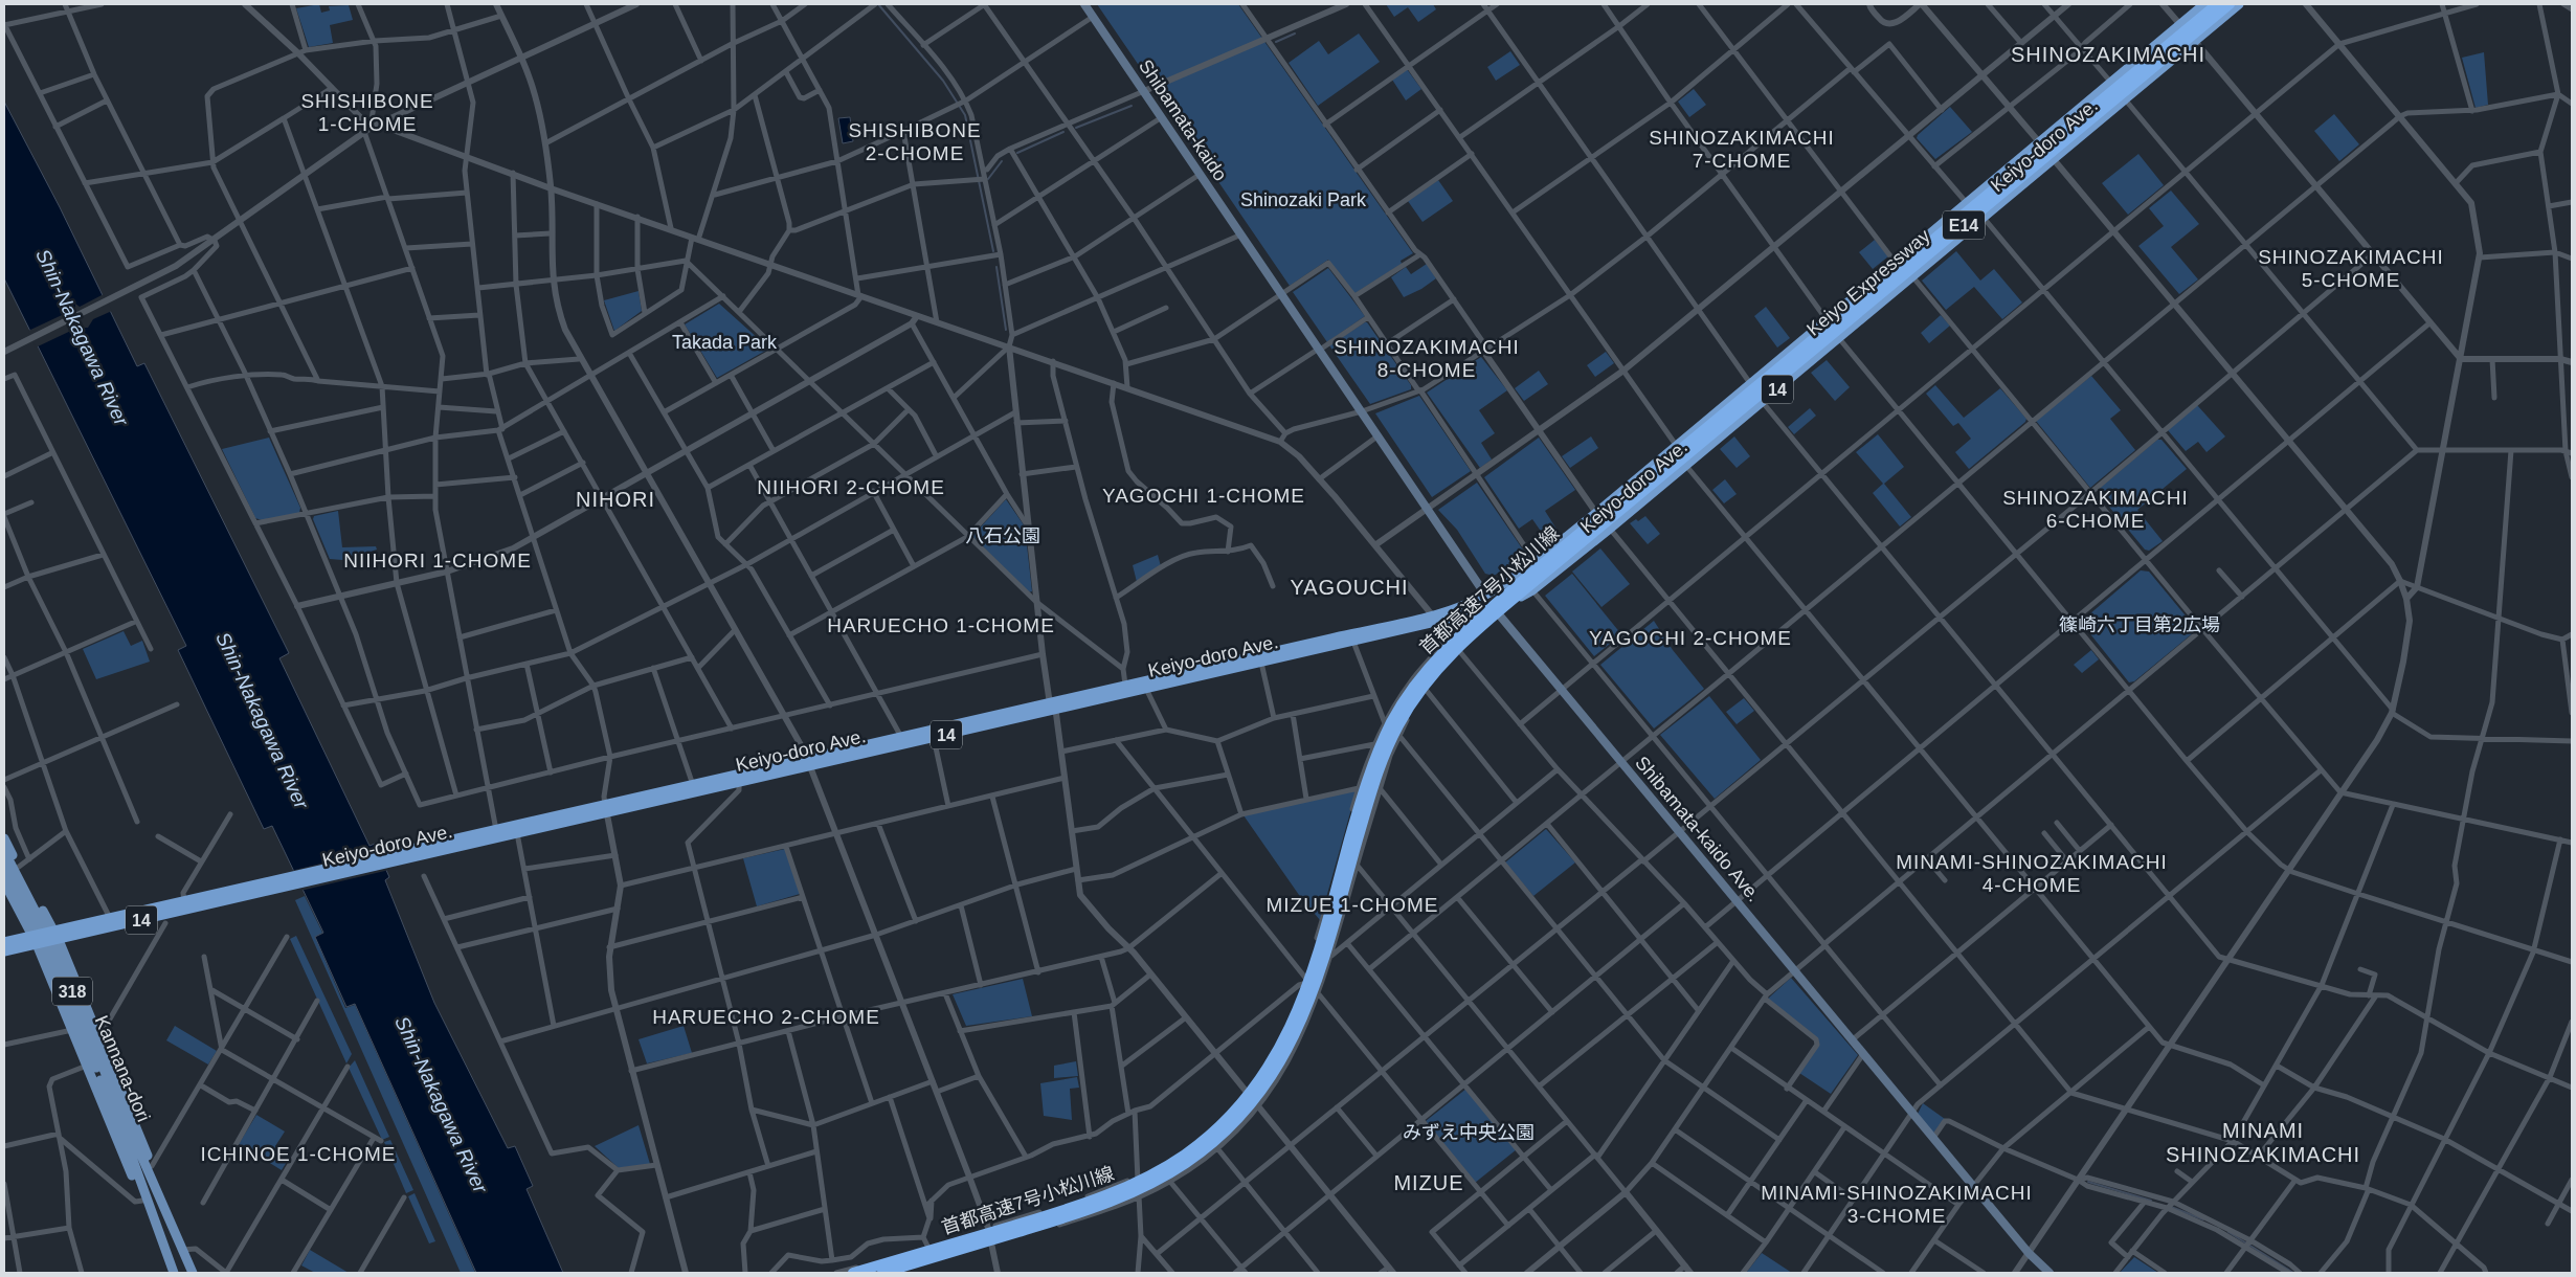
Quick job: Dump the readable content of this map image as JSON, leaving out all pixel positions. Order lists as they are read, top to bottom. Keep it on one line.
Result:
{"streets":{"highway":["Keiyo-doro Ave.","E14","Keiyo Expressway","14","首都高速7号小松川線"],"main road":["Shibamata-kaido","Shibamata-kaido Ave.","318","Kannana-dori"]},"crossings":[["Shibamata-kaido","Shibamata-kaido Ave."],["Keiyo-doro Ave.","Shibamata-kaido Ave."],["Keiyo-doro Ave.","318"],["Keiyo Expressway","首都高速7号小松川線"],["318","Kannana-dori"]],"districts":["SHINOZAKIMACHI","SHISHIBONE 1-CHOME","SHISHIBONE 2-CHOME","SHINOZAKIMACHI 7-CHOME","SHINOZAKIMACHI 5-CHOME","SHINOZAKIMACHI 8-CHOME","NIIHORI 2-CHOME","YAGOCHI 1-CHOME","SHINOZAKIMACHI 6-CHOME","NIHORI","NIIHORI 1-CHOME","YAGOUCHI","HARUECHO 1-CHOME","YAGOCHI 2-CHOME","MINAMI-SHINOZAKIMACHI 4-CHOME","MIZUE 1-CHOME","HARUECHO 2-CHOME","MINAMI SHINOZAKIMACHI","ICHINOE 1-CHOME","MIZUE","MINAMI-SHINOZAKIMACHI 3-CHOME"],"water":["Shin-Nakagawa River"],"parks":["Shinozaki Park","Takada Park","八石公園","篠崎六丁目第2広場","みずえ中央公園"]}
